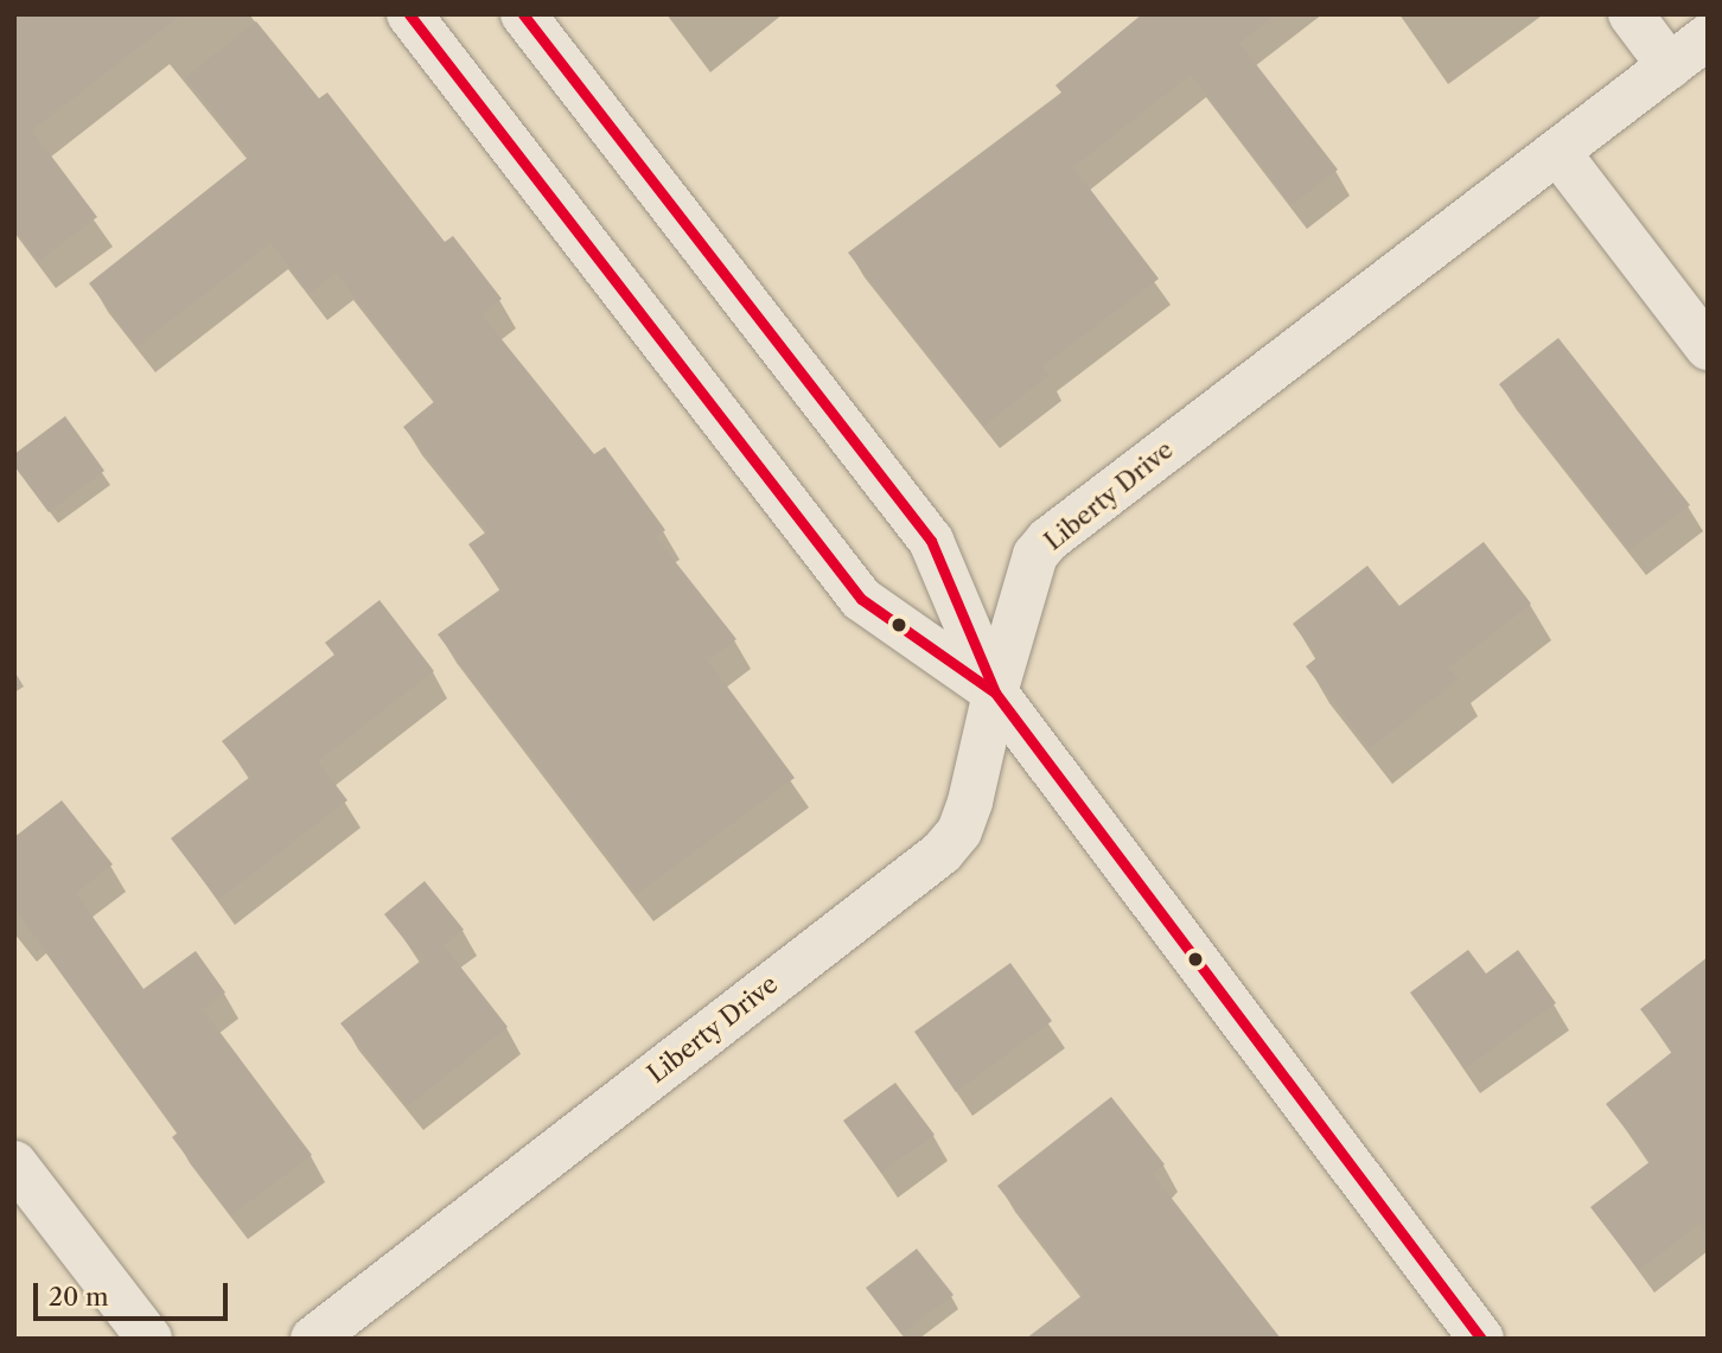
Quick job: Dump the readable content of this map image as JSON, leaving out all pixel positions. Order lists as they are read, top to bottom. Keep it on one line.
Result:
{"streets":{"street":["Liberty Drive"]},"scale_bar":"20 m"}
